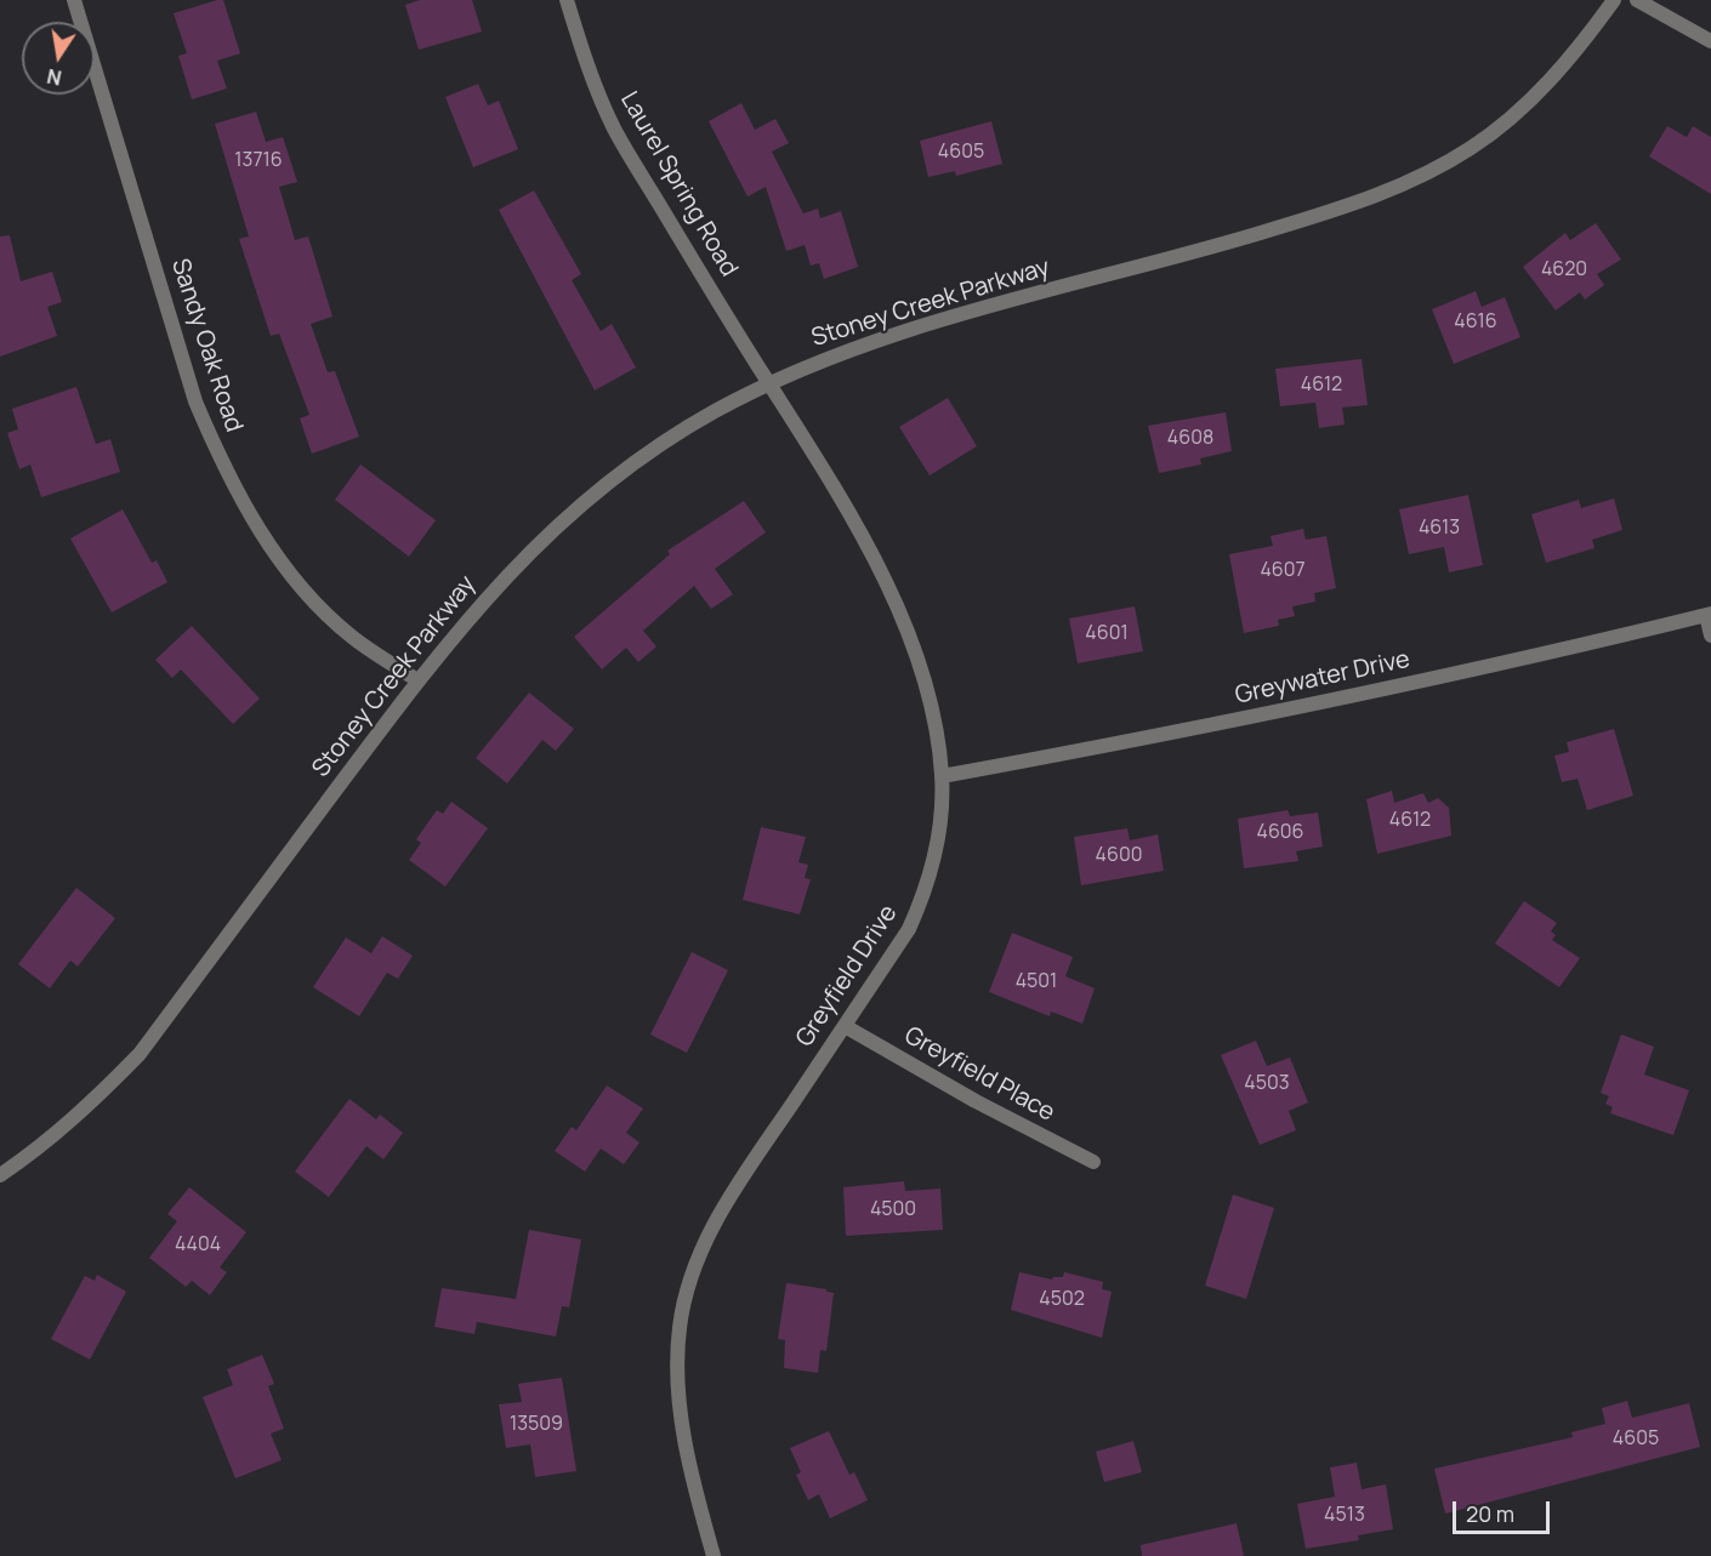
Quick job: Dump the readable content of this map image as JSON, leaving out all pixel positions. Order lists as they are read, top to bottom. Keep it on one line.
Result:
{"streets":{"street":["Laurel Spring Road","Stoney Creek Parkway","Sandy Oak Road","Greywater Drive","Greyfield Drive","Greyfield Place"]},"crossings":[["Laurel Spring Road","Stoney Creek Parkway"],["Laurel Spring Road","Greyfield Drive"],["Stoney Creek Parkway","Sandy Oak Road"],["Stoney Creek Parkway","Greyfield Drive"],["Greywater Drive","Greyfield Drive"],["Greyfield Drive","Greyfield Place"]],"house_numbers":["4605","13716","4620","4616","4612","4608","4613","4607","4601","4612","4606","4600","4501","4503","4500","4404","4502","13509","4605","4513"],"scale_bar":"20 m","north":"bottom"}
